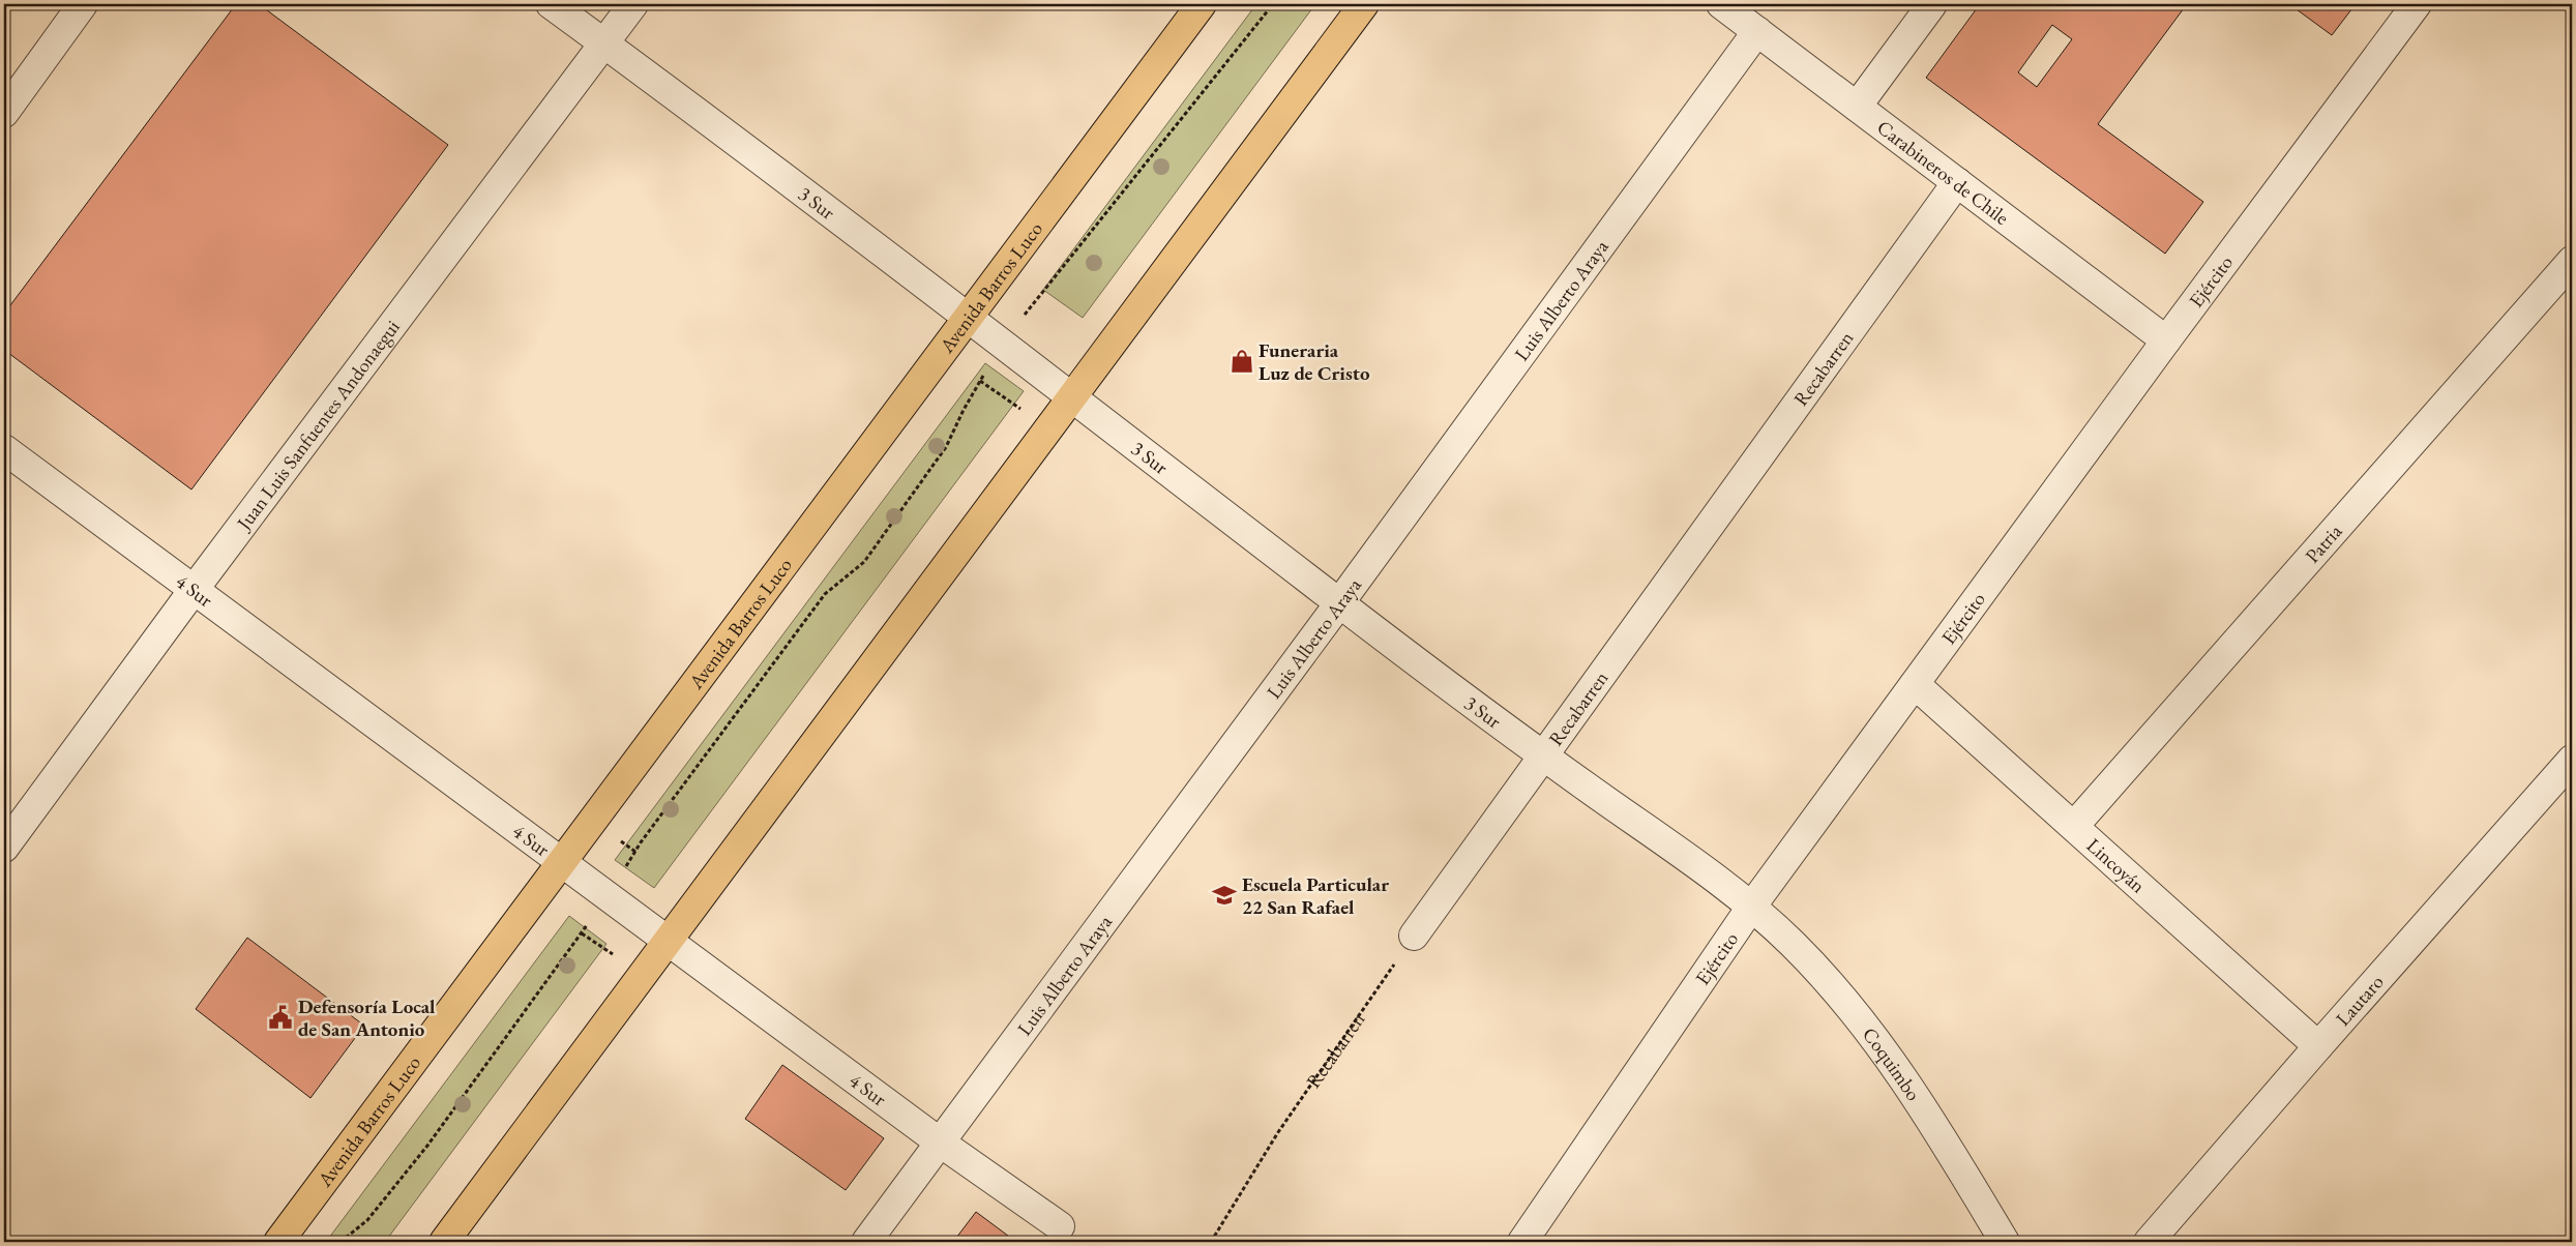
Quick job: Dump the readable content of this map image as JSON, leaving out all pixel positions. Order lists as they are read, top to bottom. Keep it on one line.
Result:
{"streets":{"main road":["Avenida Barros Luco"],"street":["Carabineros de Chile","3 Sur","Ejército","Luis Alberto Araya","Recabarren","Juan Luis Sanfuentes Andonaegui","Patria","4 Sur","Lincoyán","Lautaro","Coquimbo"]},"crossings":[["Carabineros de Chile","Ejército"],["Carabineros de Chile","Luis Alberto Araya"],["Carabineros de Chile","Recabarren"],["3 Sur","Ejército"],["3 Sur","Avenida Barros Luco"],["3 Sur","Luis Alberto Araya"],["3 Sur","Recabarren"],["3 Sur","Juan Luis Sanfuentes Andonaegui"],["3 Sur","Coquimbo"],["Ejército","Lincoyán"],["Ejército","Coquimbo"],["Avenida Barros Luco","4 Sur"],["Luis Alberto Araya","4 Sur"],["Juan Luis Sanfuentes Andonaegui","4 Sur"],["Patria","Lincoyán"],["Lincoyán","Lautaro"]],"places":{"shop":["Funeraria Luz de Cristo"],"school or university":["Escuela Particular 22 San Rafael"],"public building":["Defensoría Local de San Antonio"]}}
